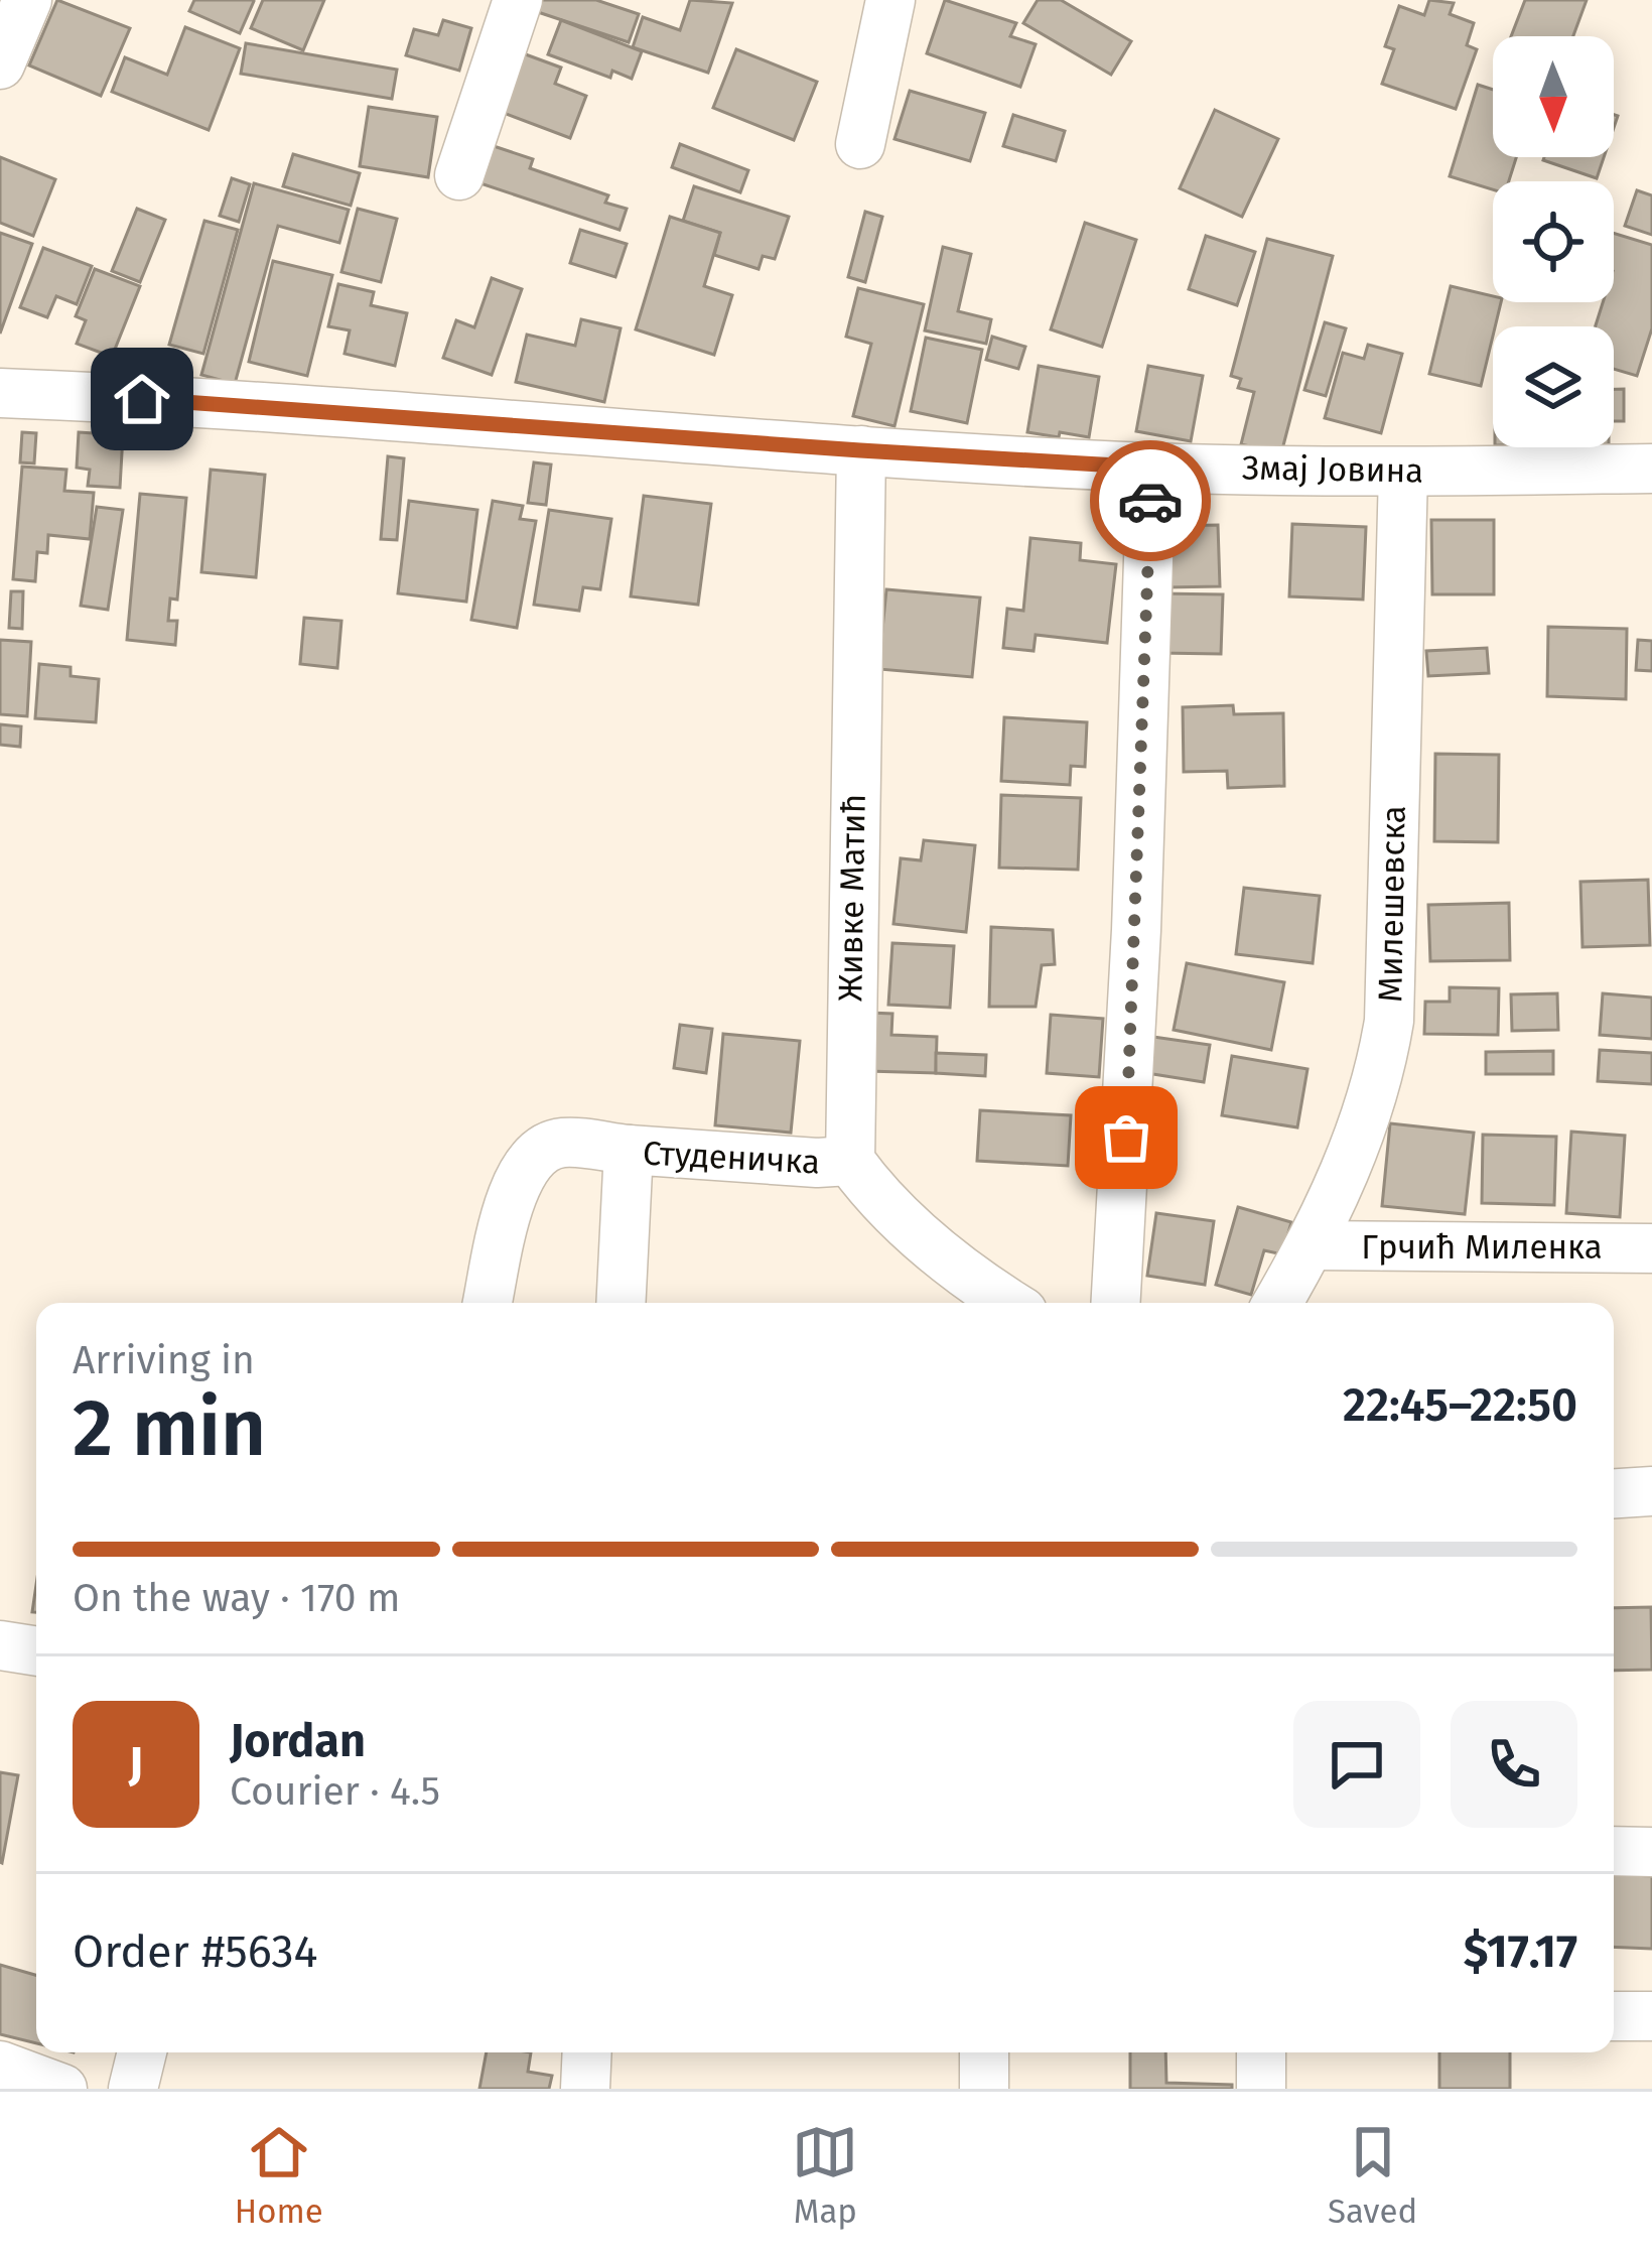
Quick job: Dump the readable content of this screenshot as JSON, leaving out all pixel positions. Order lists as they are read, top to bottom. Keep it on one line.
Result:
{"streets":{"street":["Змај Јовина","Живке Матић","Милешевска","Студеничка","Грчић Миленка"]},"crossings":[["Змај Јовина","Живке Матић"],["Змај Јовина","Милешевска"],["Живке Матић","Студеничка"],["Милешевска","Грчић Миленка"]],"north":"bottom","page":{"heading":["2 min","Arriving in","22:45–22:50"],"panel":["Jordan","Courier · 4.5","Order #5634","$17.17"],"bar":"On the way · 170 m","round":"J","tabs":["Home","Map","Saved"]}}
